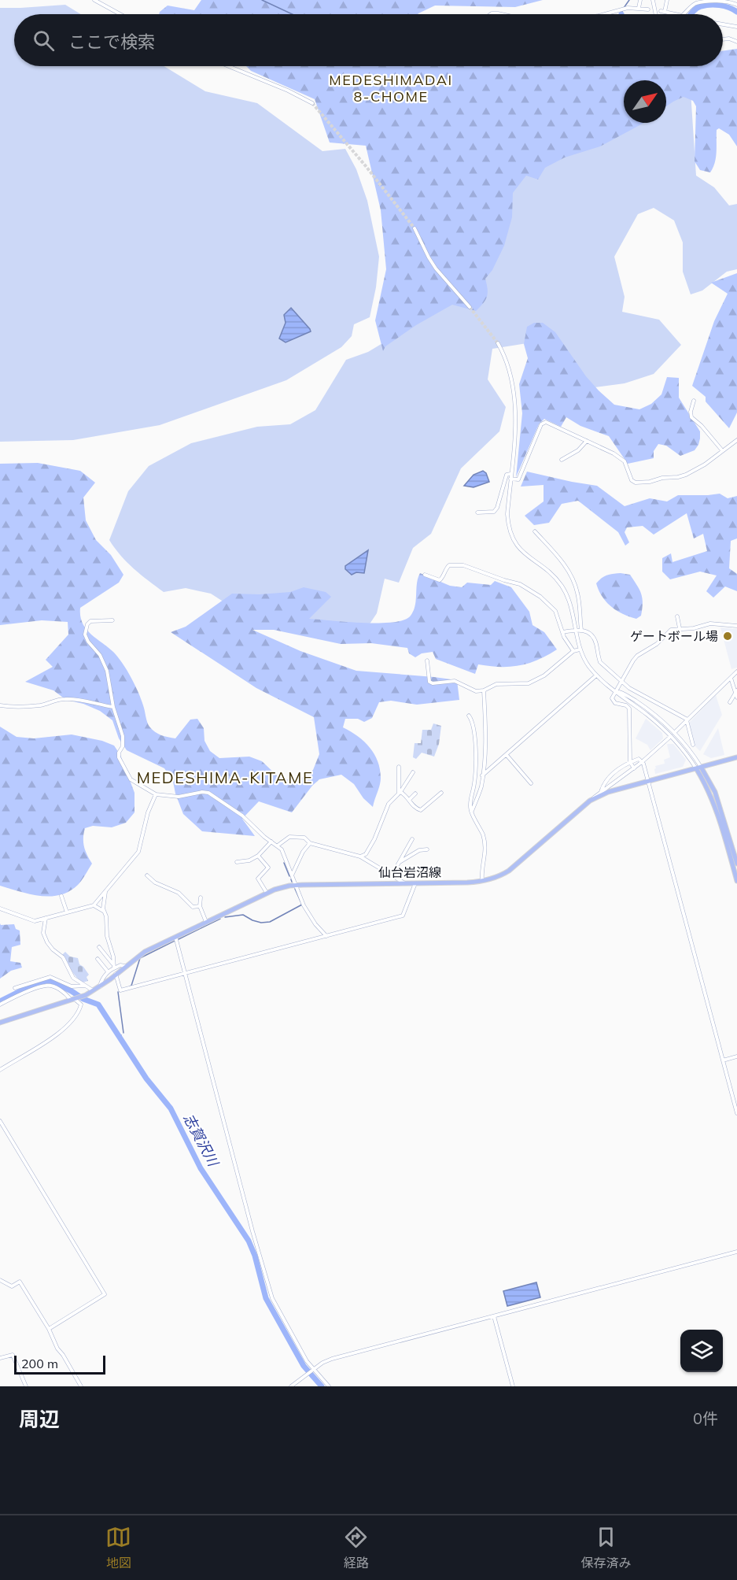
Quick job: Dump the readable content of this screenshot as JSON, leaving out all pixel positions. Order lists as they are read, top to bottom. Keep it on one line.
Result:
{"streets":{"main road":["仙台岩沼線"]},"districts":["MEDESHIMADAI 8-CHOME","MEDESHIMA-KITAME"],"water":["志賀沢川"],"places":["ゲートボール場"],"scale_bar":"200 m","north":"top right","page":{"search":"ここで検索","scale":"200 m","heading":["周辺","0件"],"nav":["地図","経路","保存済み"]}}
